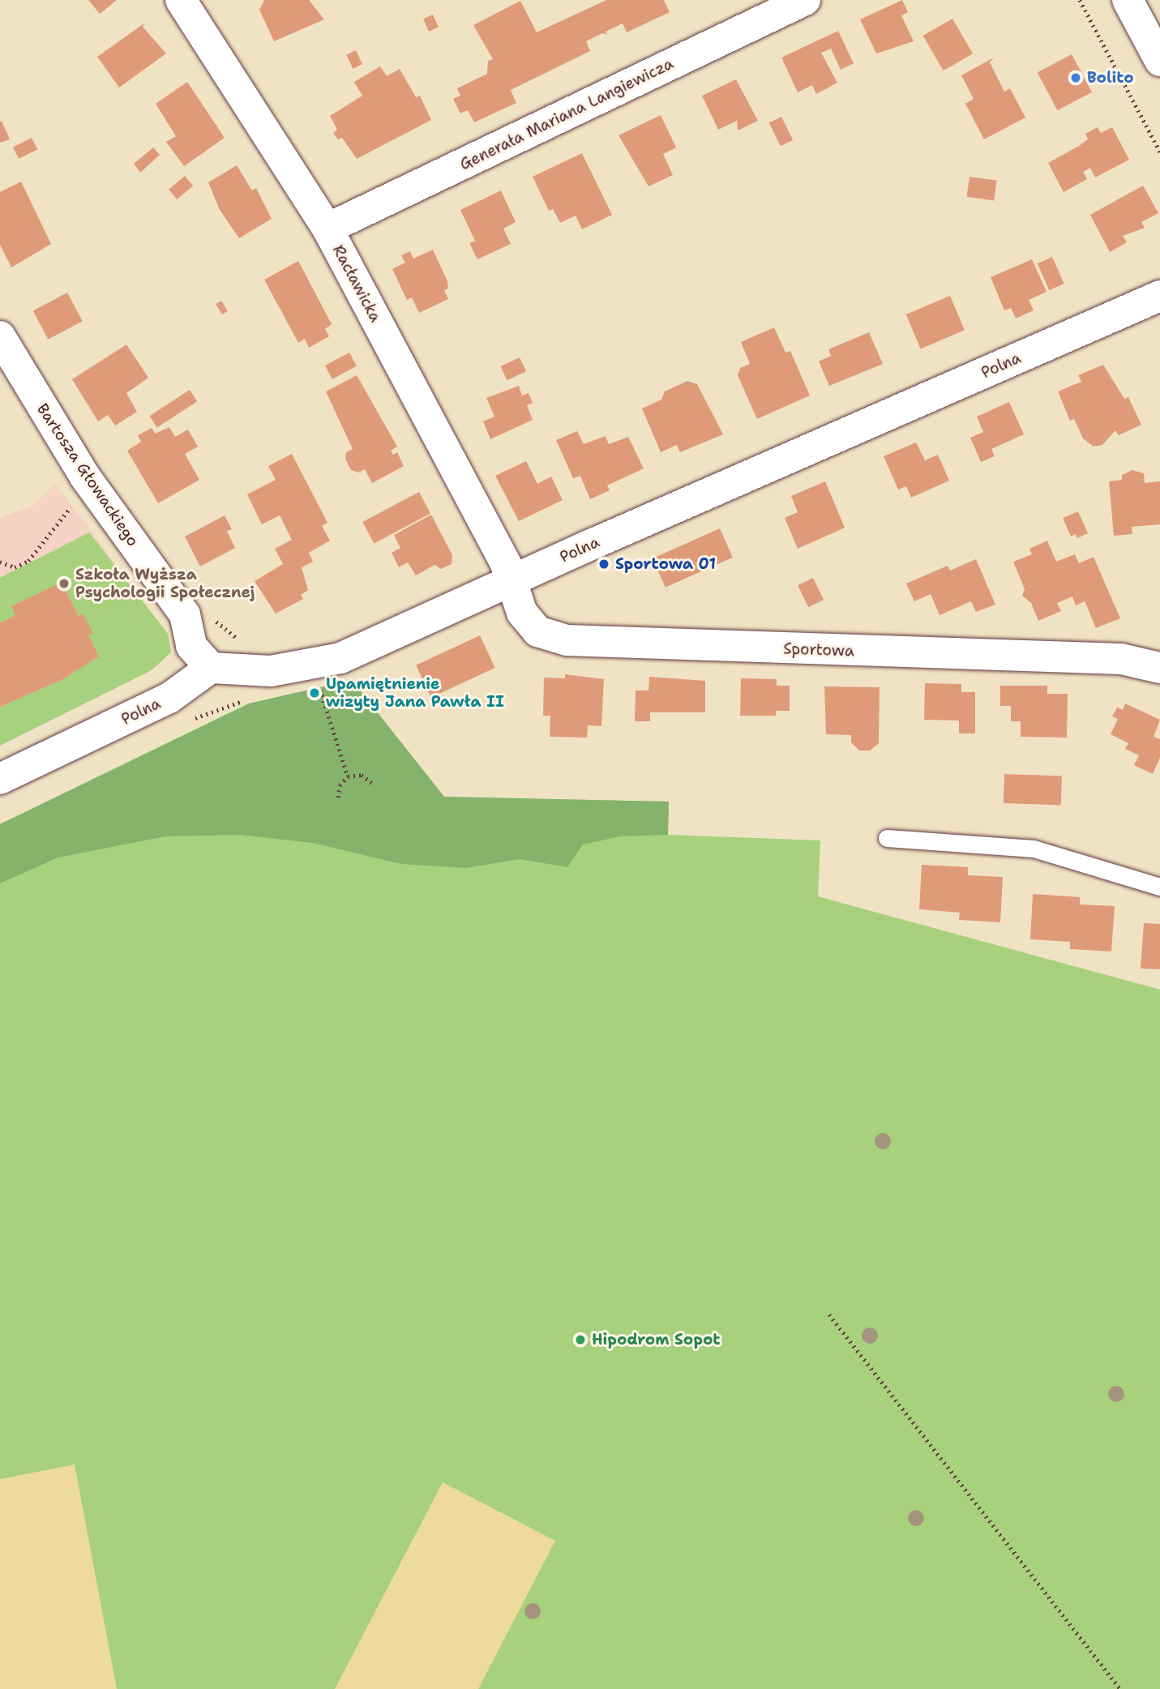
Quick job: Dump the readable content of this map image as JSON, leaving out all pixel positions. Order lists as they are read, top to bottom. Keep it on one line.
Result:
{"streets":{"street":["Generała Mariana Langiewicza","Racławicka","Polna","Bartosza Głowackiego","Sportowa"]},"crossings":[["Generała Mariana Langiewicza","Racławicka"],["Racławicka","Polna"],["Racławicka","Sportowa"],["Polna","Bartosza Głowackiego"],["Polna","Sportowa"]],"places":["Bolito","Sportowa 01","Szkoła Wyższa Psychologii Społecznej","Upamiętnienie wizyty Jana Pawła II","Hipodrom Sopot"]}
